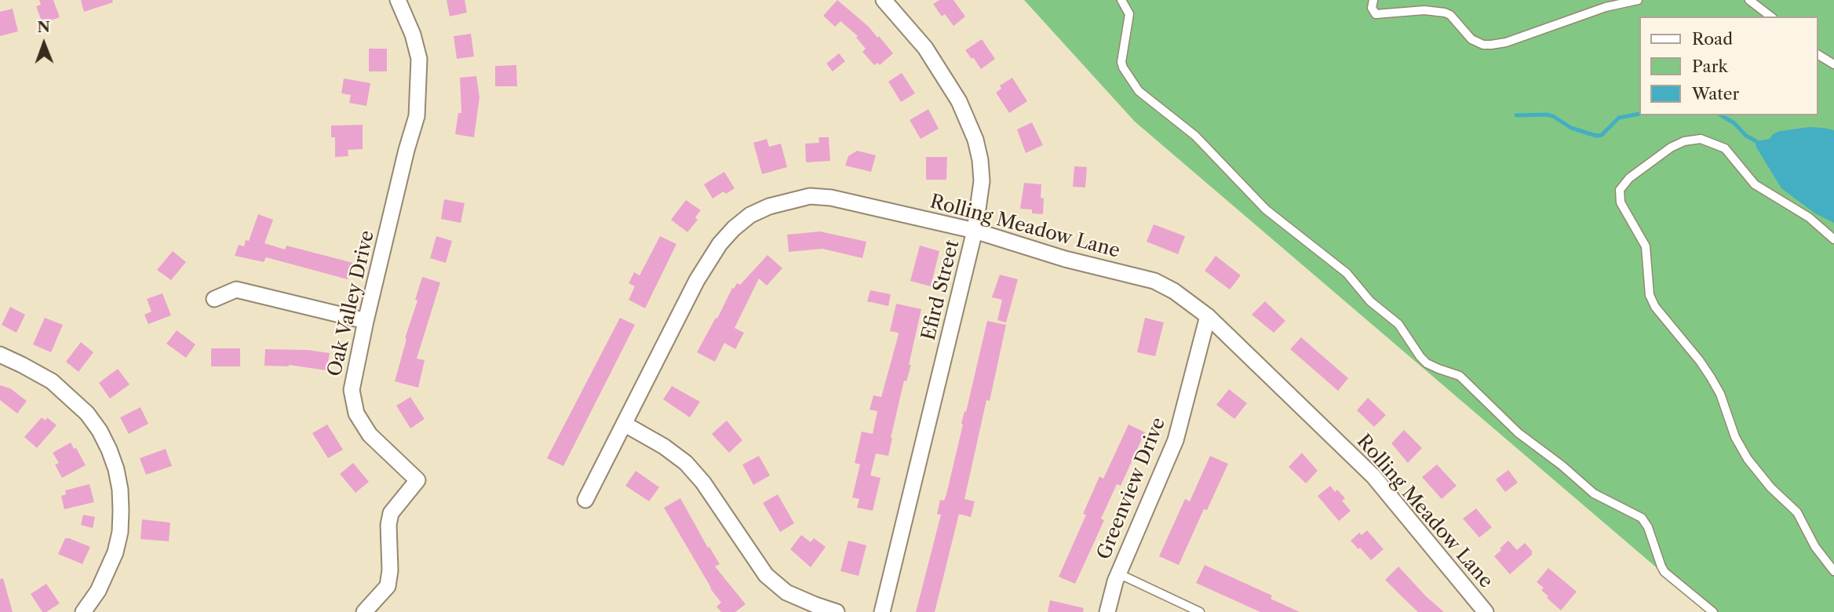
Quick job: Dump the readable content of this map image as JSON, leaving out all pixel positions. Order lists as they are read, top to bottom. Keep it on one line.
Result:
{"streets":{"street":["Rolling Meadow Lane","Efird Street","Oak Valley Drive","Greenview Drive"]},"crossings":[["Rolling Meadow Lane","Efird Street"],["Rolling Meadow Lane","Greenview Drive"]],"legend":["Road","Park","Water"],"north":"top"}
